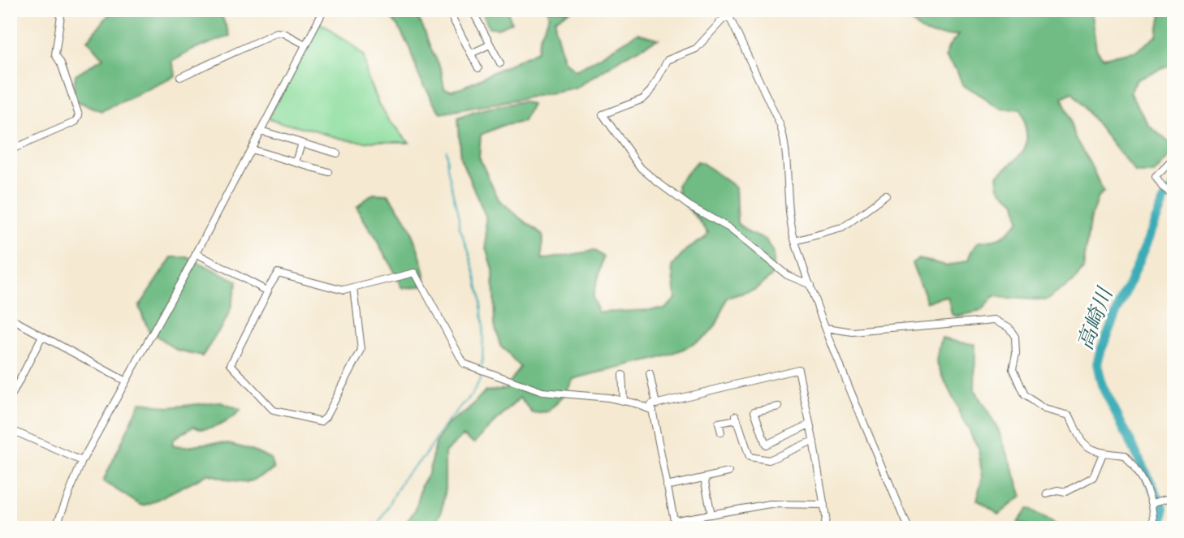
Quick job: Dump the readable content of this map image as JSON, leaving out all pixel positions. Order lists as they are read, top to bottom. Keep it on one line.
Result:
{"water":["高崎川"]}
